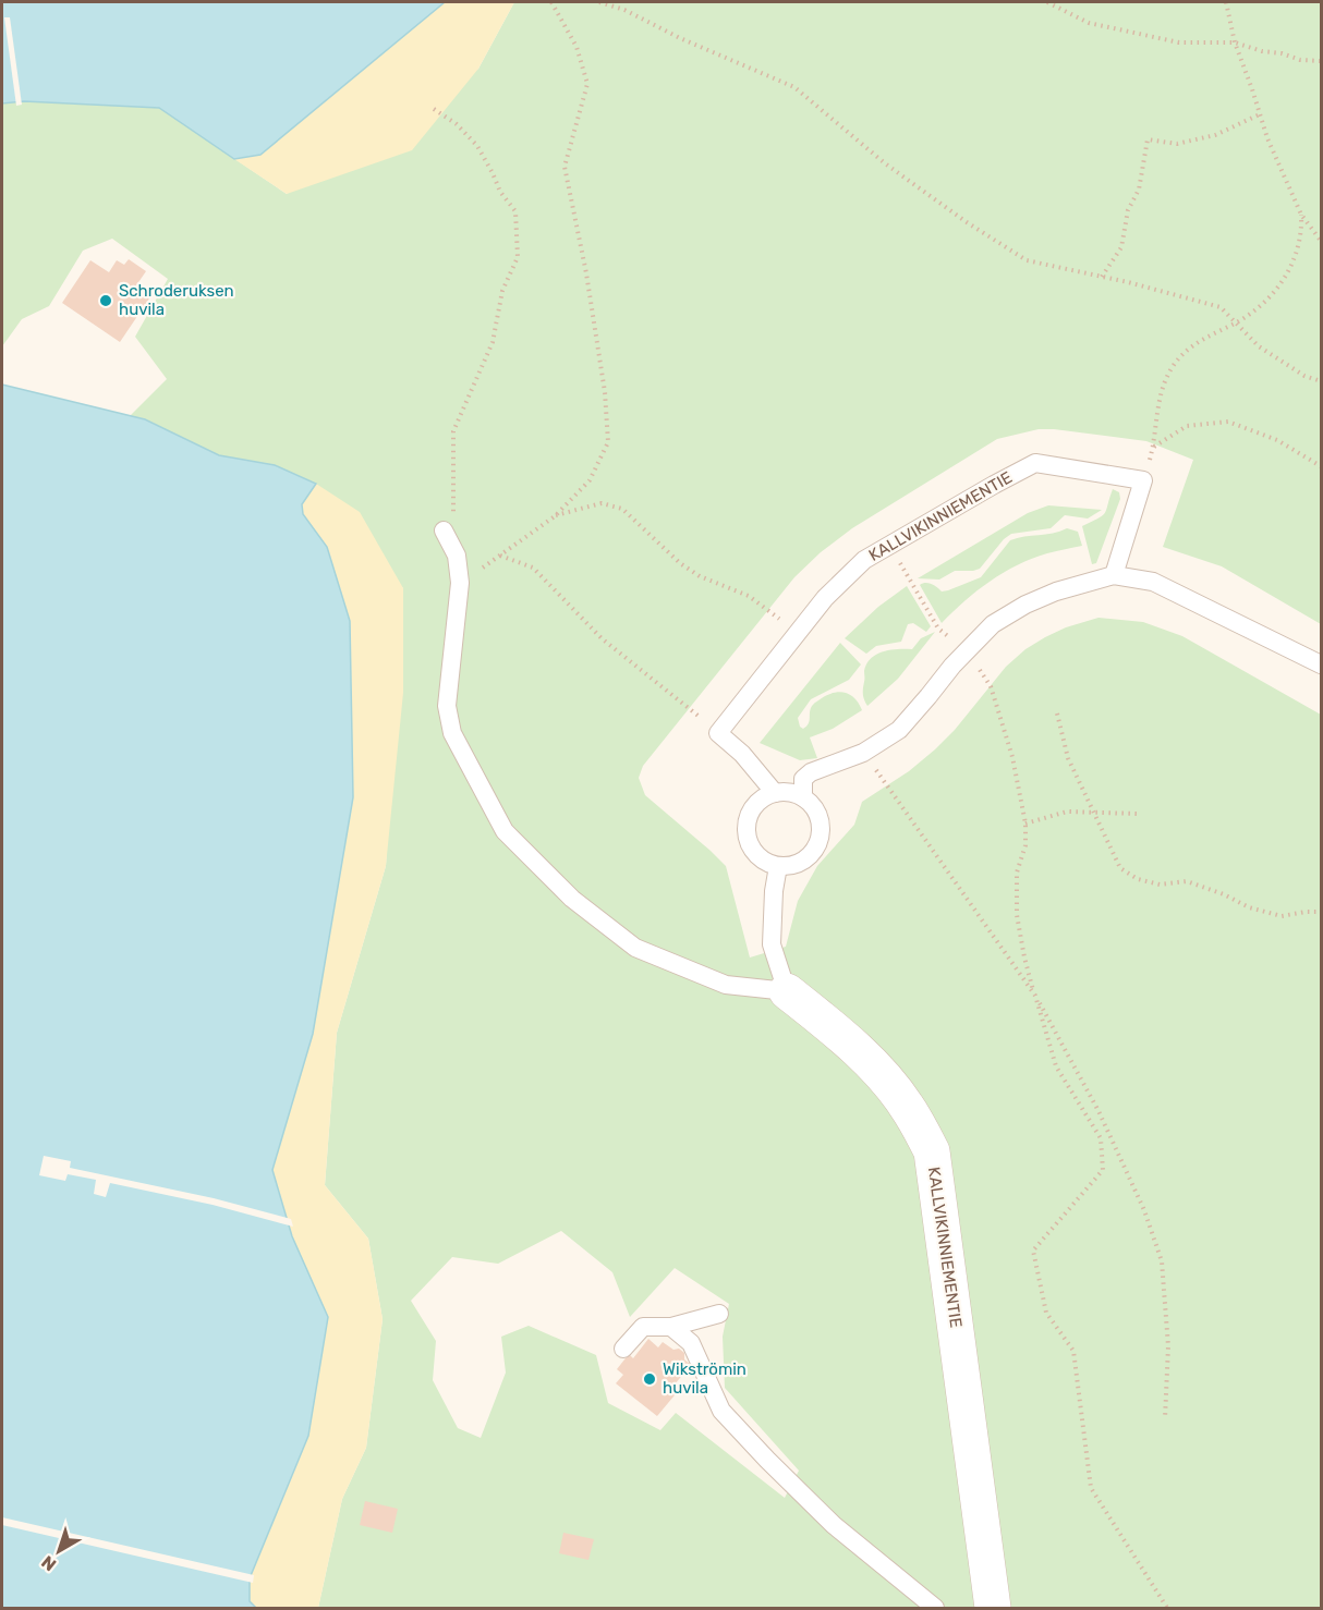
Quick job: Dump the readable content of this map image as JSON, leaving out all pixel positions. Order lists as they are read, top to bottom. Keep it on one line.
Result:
{"streets":{"street":["KALLVIKINNIEMENTIE"]},"places":["Schroderuksen huvila","Wikströmin huvila"],"north":"bottom left"}
